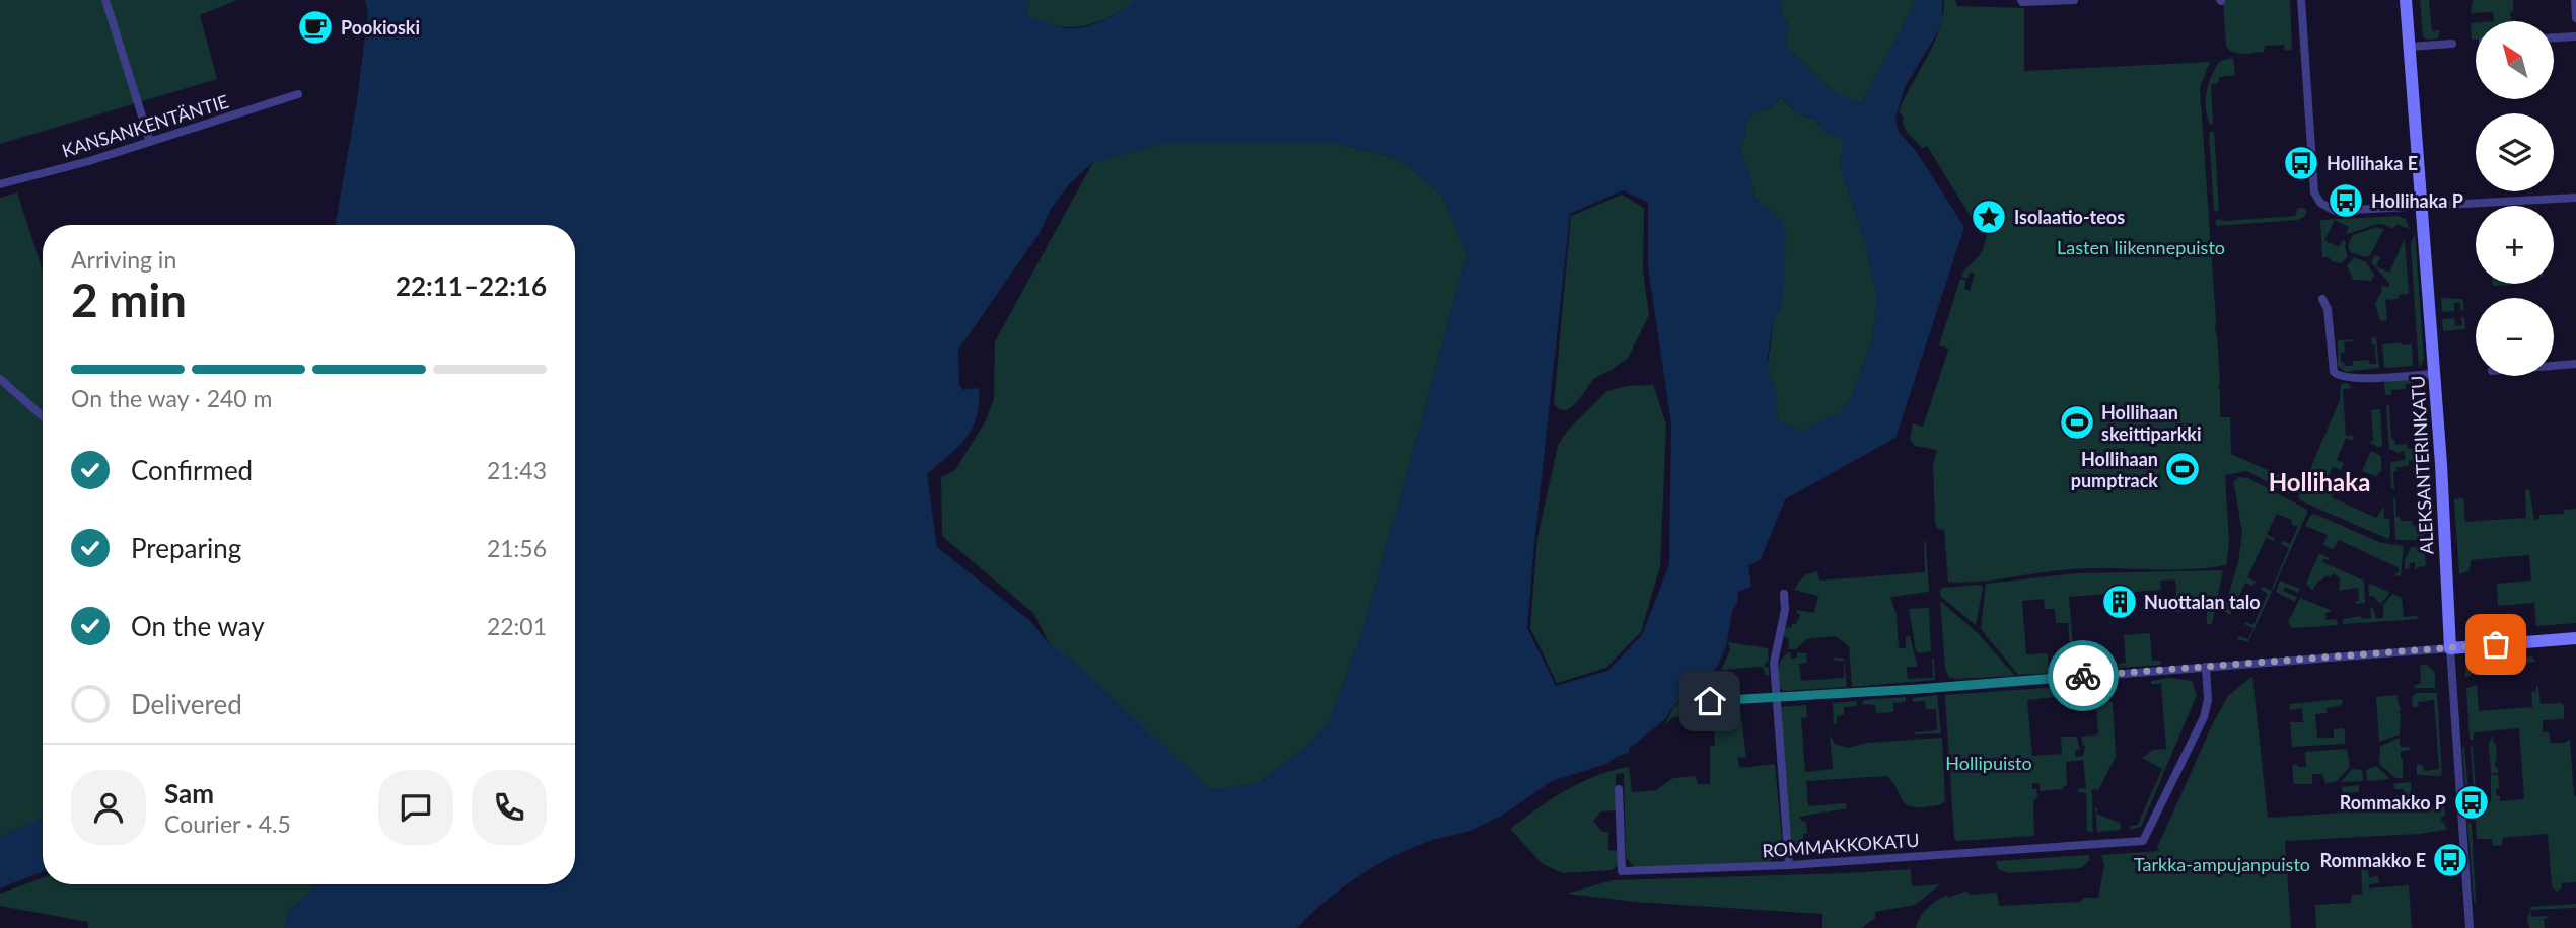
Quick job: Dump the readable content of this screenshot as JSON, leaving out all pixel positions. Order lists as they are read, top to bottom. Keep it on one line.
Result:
{"streets":{"main road":["ALEKSANTERINKATU"],"street":["KANSANKENTÄNTIE","ROMMAKKOKATU"]},"districts":["Hollihaka"],"parks":["Lasten liikennepuisto","Hollipuisto","Tarkka-ampujanpuisto"],"places":{"cafe":["Pookioski"],"bus stop":["Hollihaka E","Hollihaka P","Rommakko P","Rommakko E"],"place":["Isolaatio-teos"],"sports":["Hollihaan skeittiparkki","Hollihaan pumptrack"],"building":["Nuottalan talo"]},"north":"top left","page":{"map_buttons":["+","−"],"heading":["2 min","Arriving in","22:11–22:16"],"panel":["Sam","Courier · 4.5"],"bar":"On the way · 240 m","list":[["Confirmed","21:43"],["Preparing","21:56"],["On the way","22:01"],"Delivered"]}}
